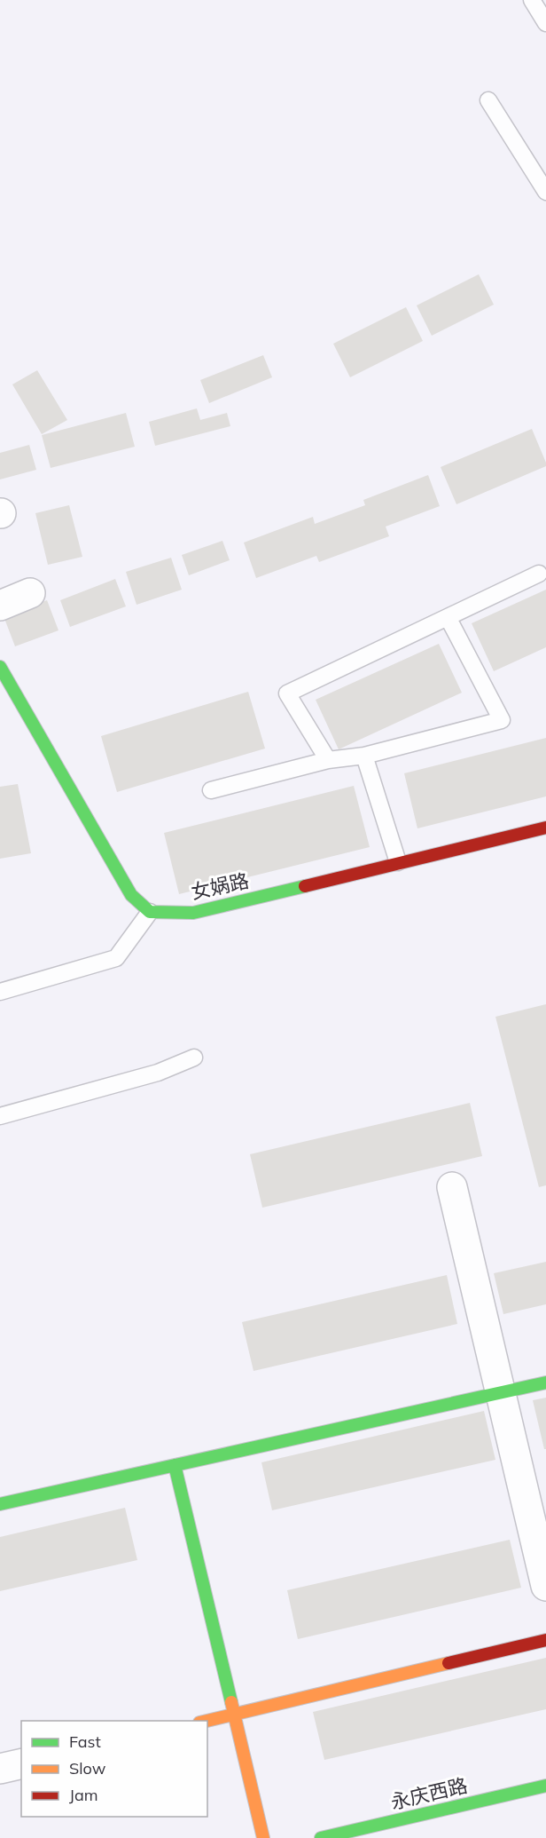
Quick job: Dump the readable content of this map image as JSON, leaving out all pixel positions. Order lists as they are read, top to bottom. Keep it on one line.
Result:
{"streets":{"street":["女娲路","永庆西路"]},"legend":["Fast","Slow","Jam"]}
